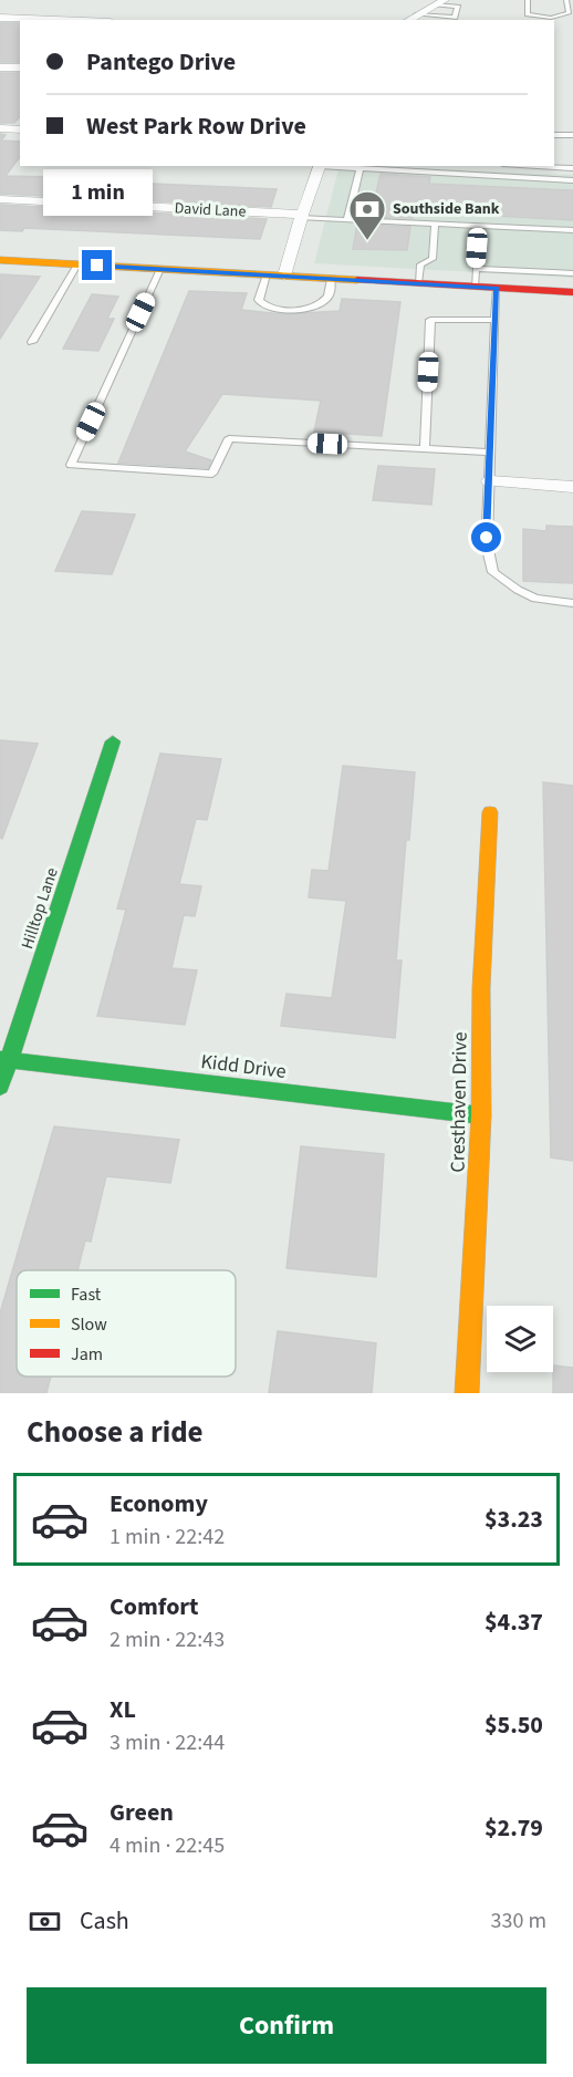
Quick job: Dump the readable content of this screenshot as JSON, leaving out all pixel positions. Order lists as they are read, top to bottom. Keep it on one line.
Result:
{"streets":{"street":["David Lane","Hilltop Lane","Kidd Drive","Cresthaven Drive"]},"crossings":[["Hilltop Lane","Kidd Drive"],["Kidd Drive","Cresthaven Drive"]],"places":{"bank":["Southside Bank"]},"legend":["Fast","Slow","Jam"],"page":{"banner":["Pantego Drive","West Park Row Drive"],"bubble":"1 min","heading":"Choose a ride","list":[{"name":"Economy","note":"1 min · 22:42","value":"$3.23"},{"name":"Comfort","note":"2 min · 22:43","value":"$4.37"},{"name":"XL","note":"3 min · 22:44","value":"$5.50"},{"name":"Green","note":"4 min · 22:45","value":"$2.79"}],"pay":["Cash","330 m"],"buttons":"Confirm"}}
